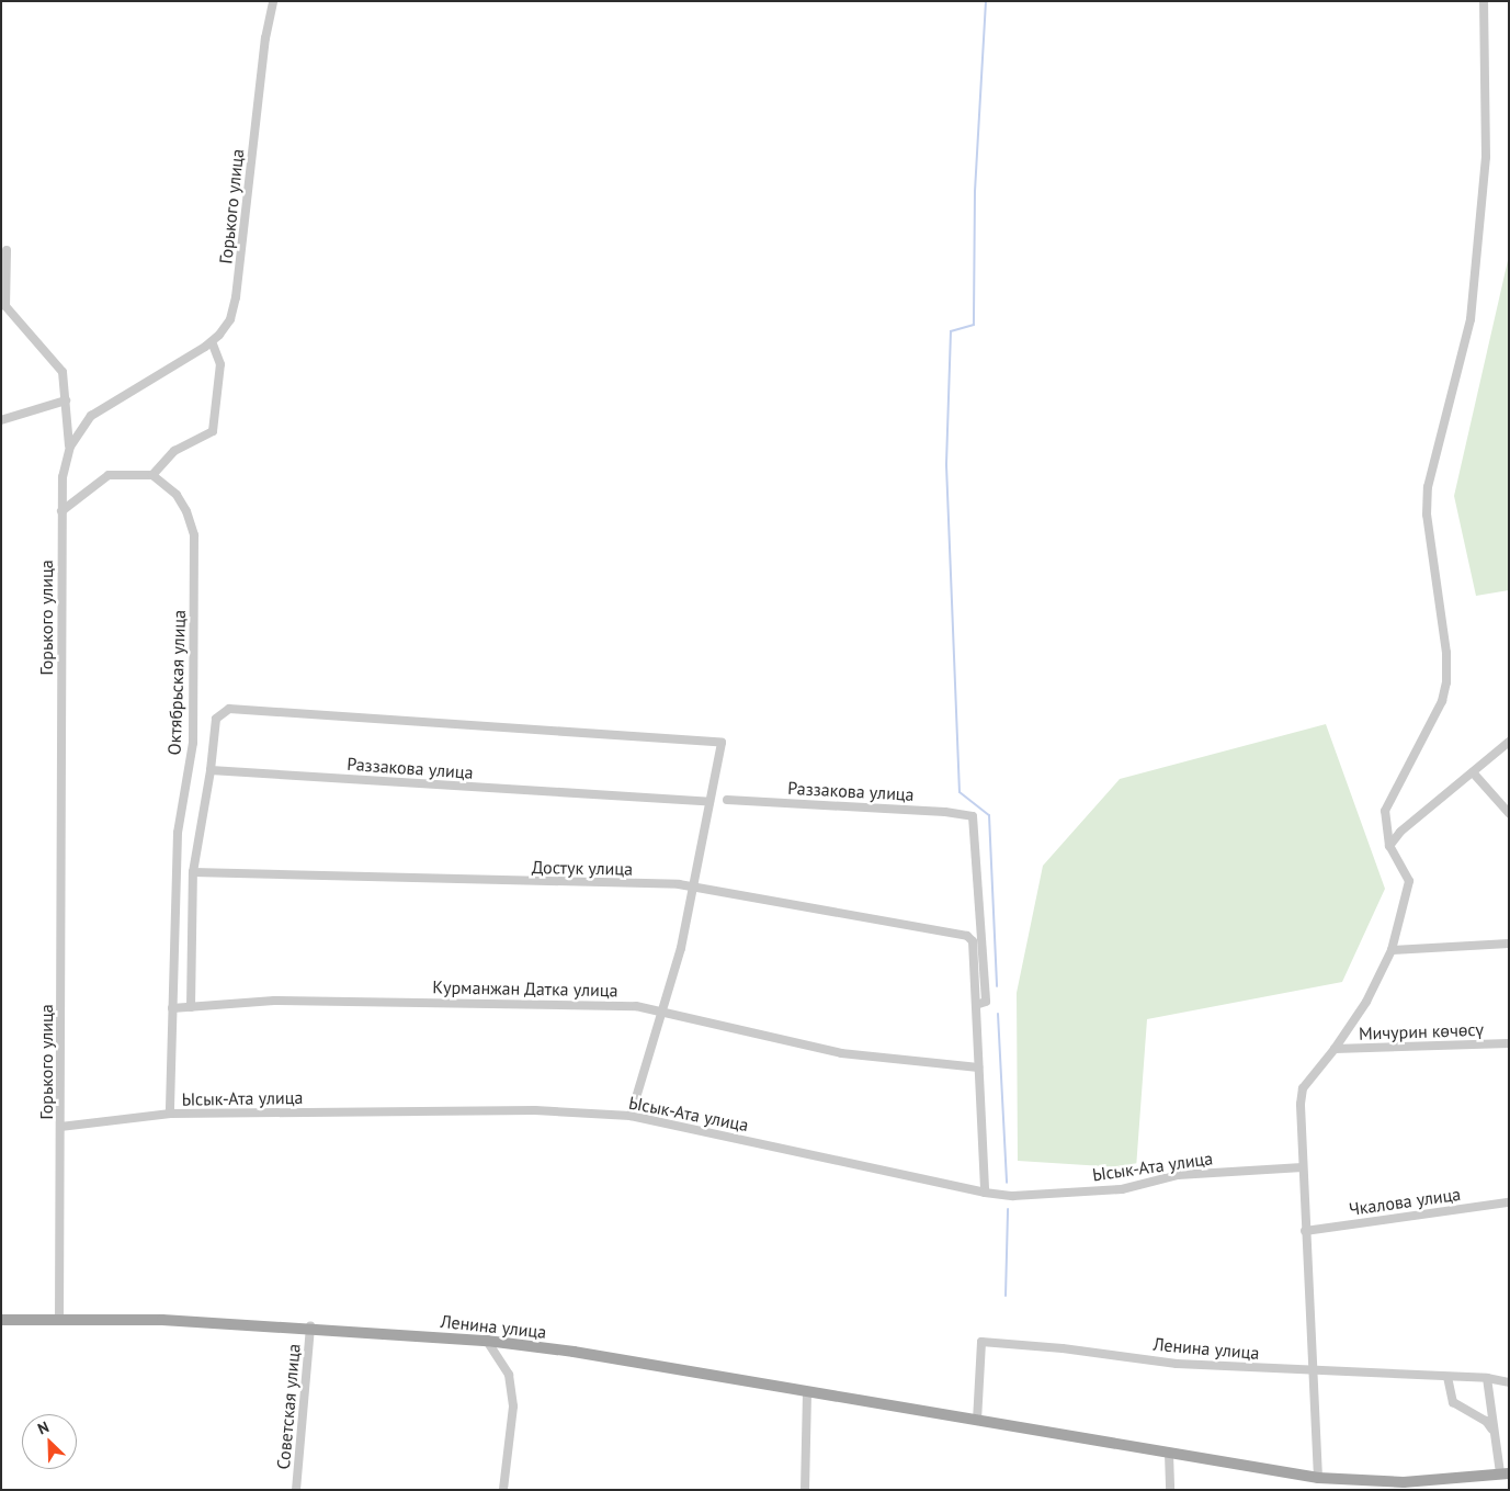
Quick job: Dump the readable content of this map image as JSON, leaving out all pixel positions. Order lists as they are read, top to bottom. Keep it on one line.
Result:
{"streets":{"main road":["Ленина улица"],"street":["Горького улица","Октябрьская улица","Раззакова улица","Достук улица","Курманжан Датка улица","Мичурин көчөсү","Ысык-Ата улица","Чкалова улица","Советская улица"]},"crossings":[["Горького улица","Ысык-Ата улица"],["Горького улица","Ленина улица"],["Октябрьская улица","Курманжан Датка улица"],["Раззакова улица","Достук улица"],["Ленина улица","Советская улица"]],"north":"top left"}
